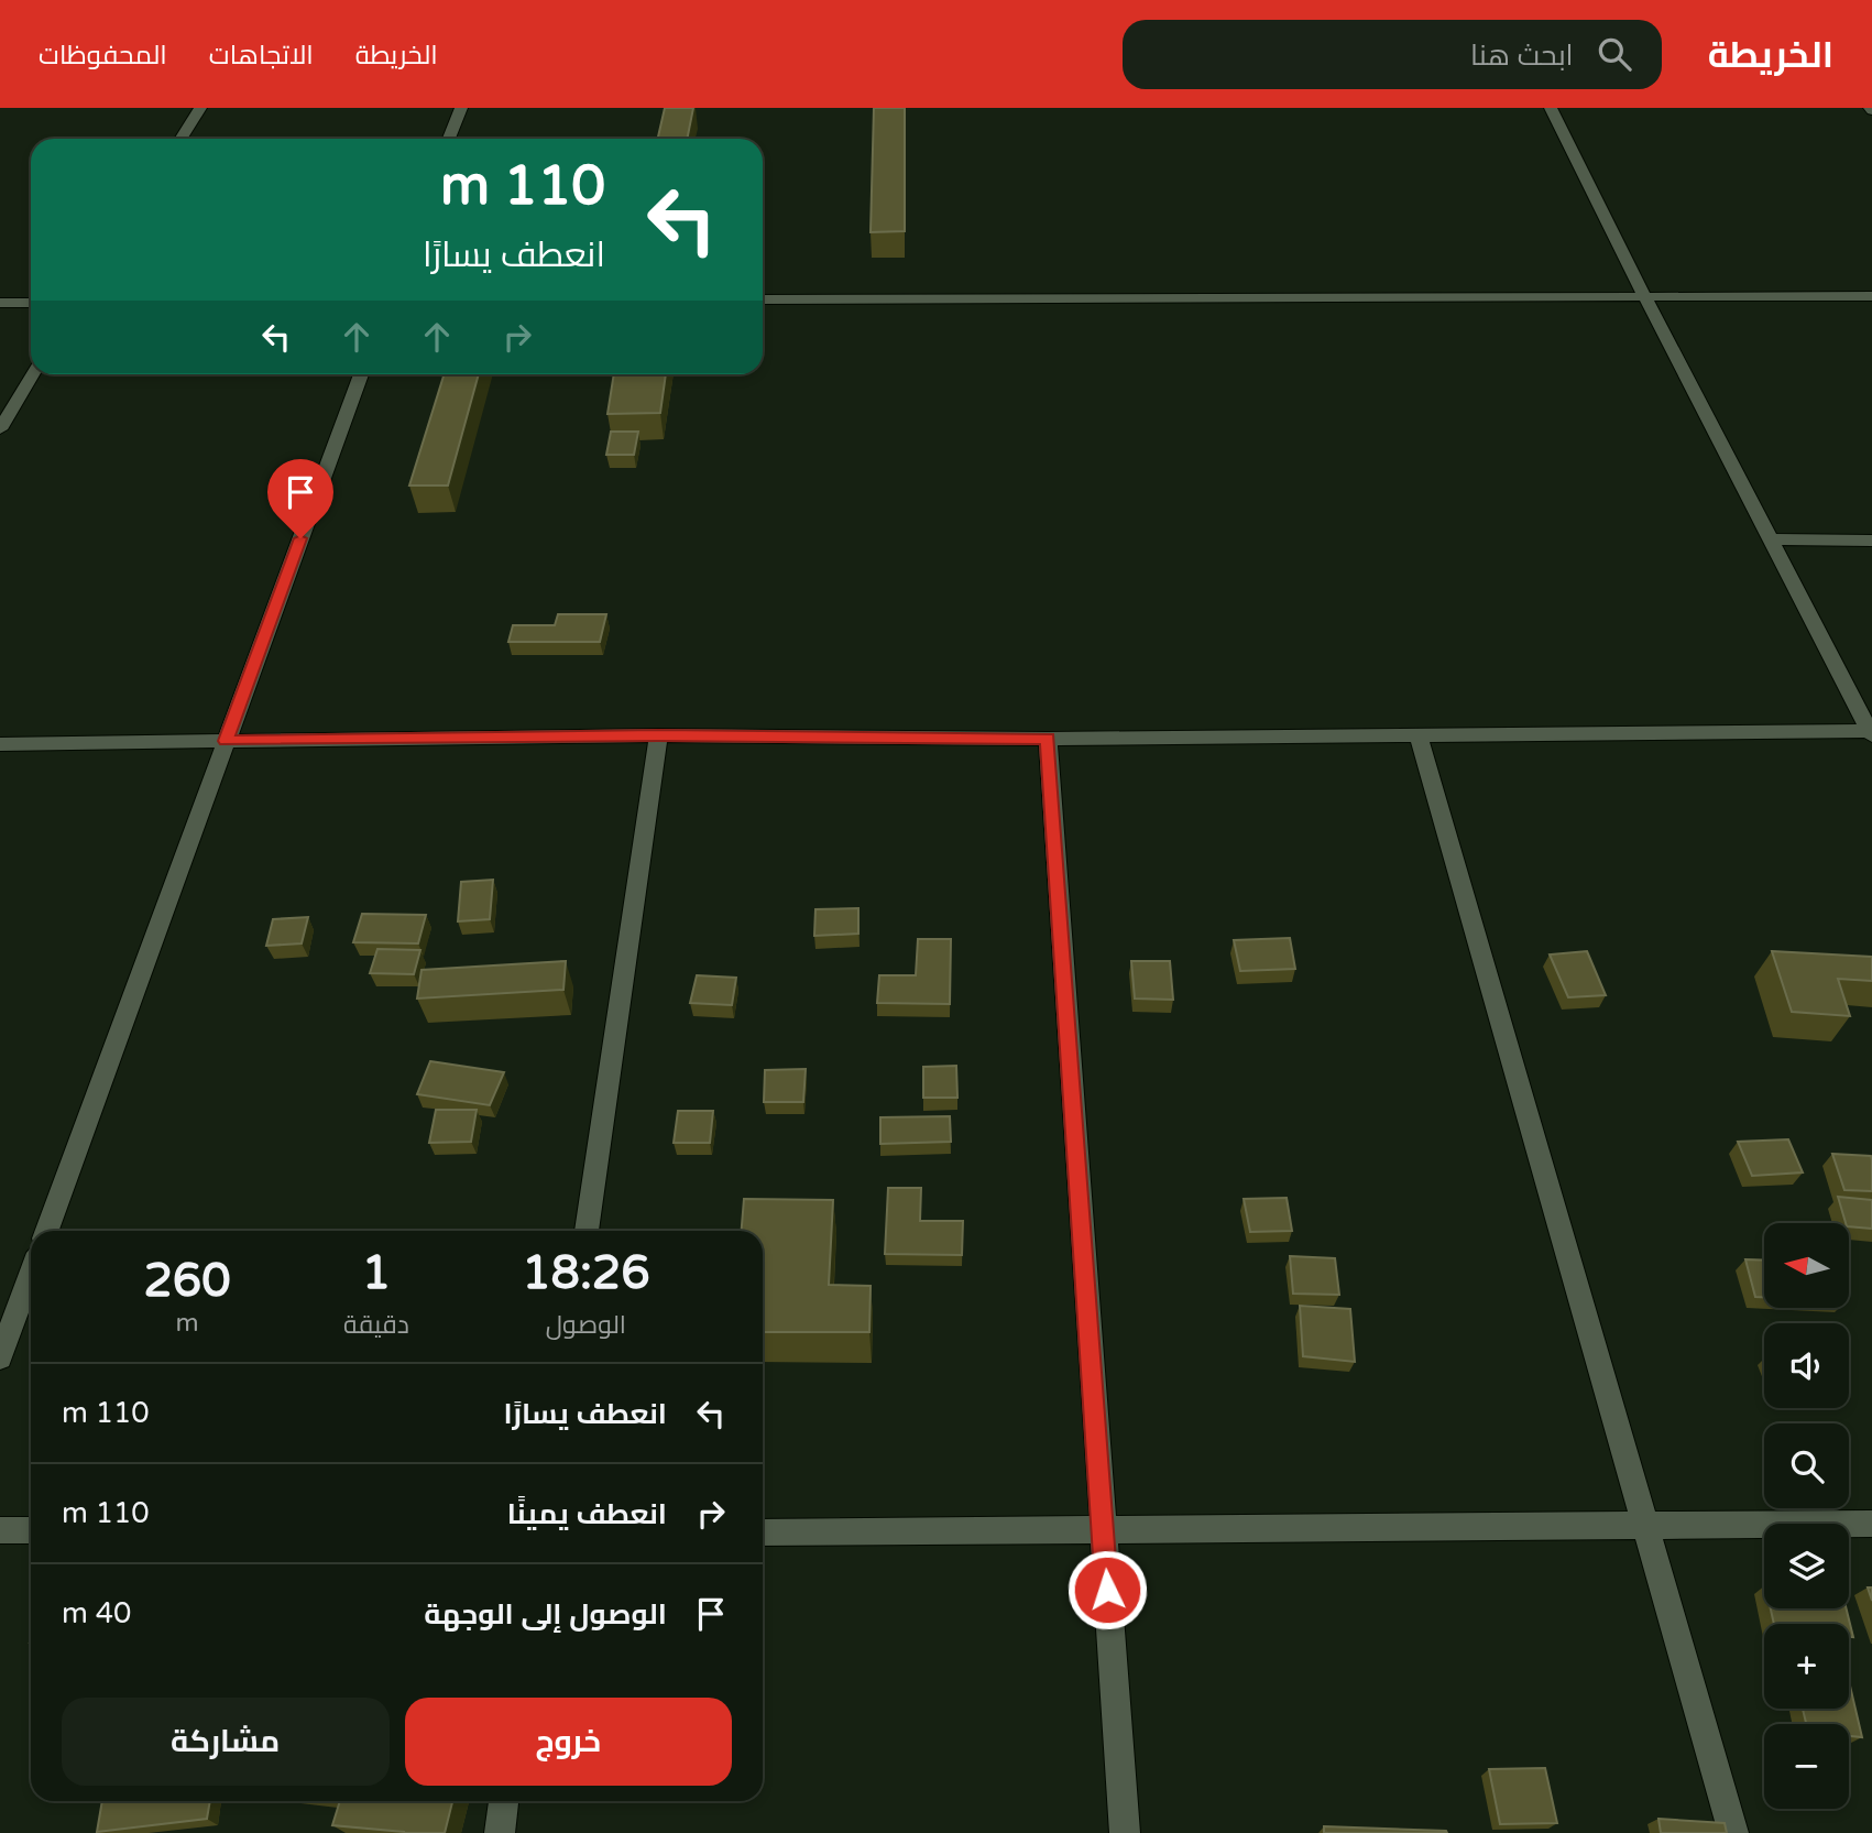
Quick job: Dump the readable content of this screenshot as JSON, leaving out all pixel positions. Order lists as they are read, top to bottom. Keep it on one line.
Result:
{"north":"left","page":{"header":"الخريطة","search":"ابحث هنا","nav":["الخريطة","الاتجاهات","المحفوظات"],"turn":["110 m","انعطف يسارًا"],"map_buttons":["+","−"],"eta":["18:26","الوصول","1","دقيقة","260","m"],"list":[{"name":"انعطف يسارًا","value":"110 m"},{"name":"انعطف يمينًا","value":"110 m"},{"name":"الوصول إلى الوجهة","value":"40 m"}],"buttons":["خروج","مشاركة"]}}
